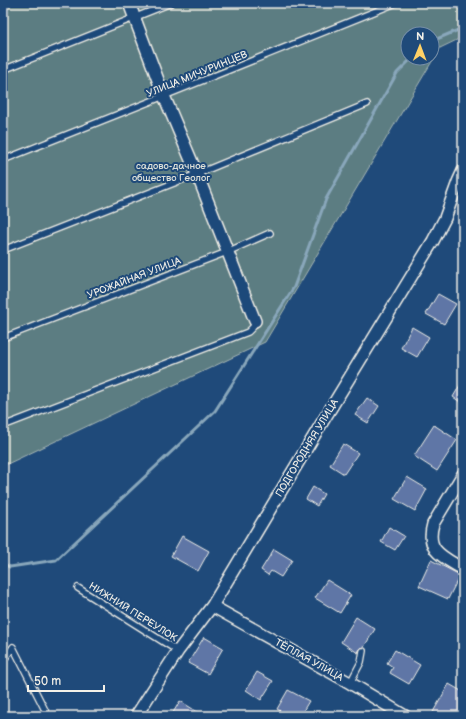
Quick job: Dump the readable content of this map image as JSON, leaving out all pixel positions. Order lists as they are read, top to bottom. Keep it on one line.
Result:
{"streets":{"street":["ПОДГОРОДНЯЯ УЛИЦА","ТЁПЛАЯ УЛИЦА"],"lane":["УЛИЦА МИЧУРИНЦЕВ","УРОЖАЙНАЯ УЛИЦА","НИЖНИЙ ПЕРЕУЛОК"]},"crossings":[["ПОДГОРОДНЯЯ УЛИЦА","НИЖНИЙ ПЕРЕУЛОК"],["ПОДГОРОДНЯЯ УЛИЦА","ТЁПЛАЯ УЛИЦА"]],"parks":["садово-дачное общество Геолог"],"scale_bar":"50 m","north":"top"}
